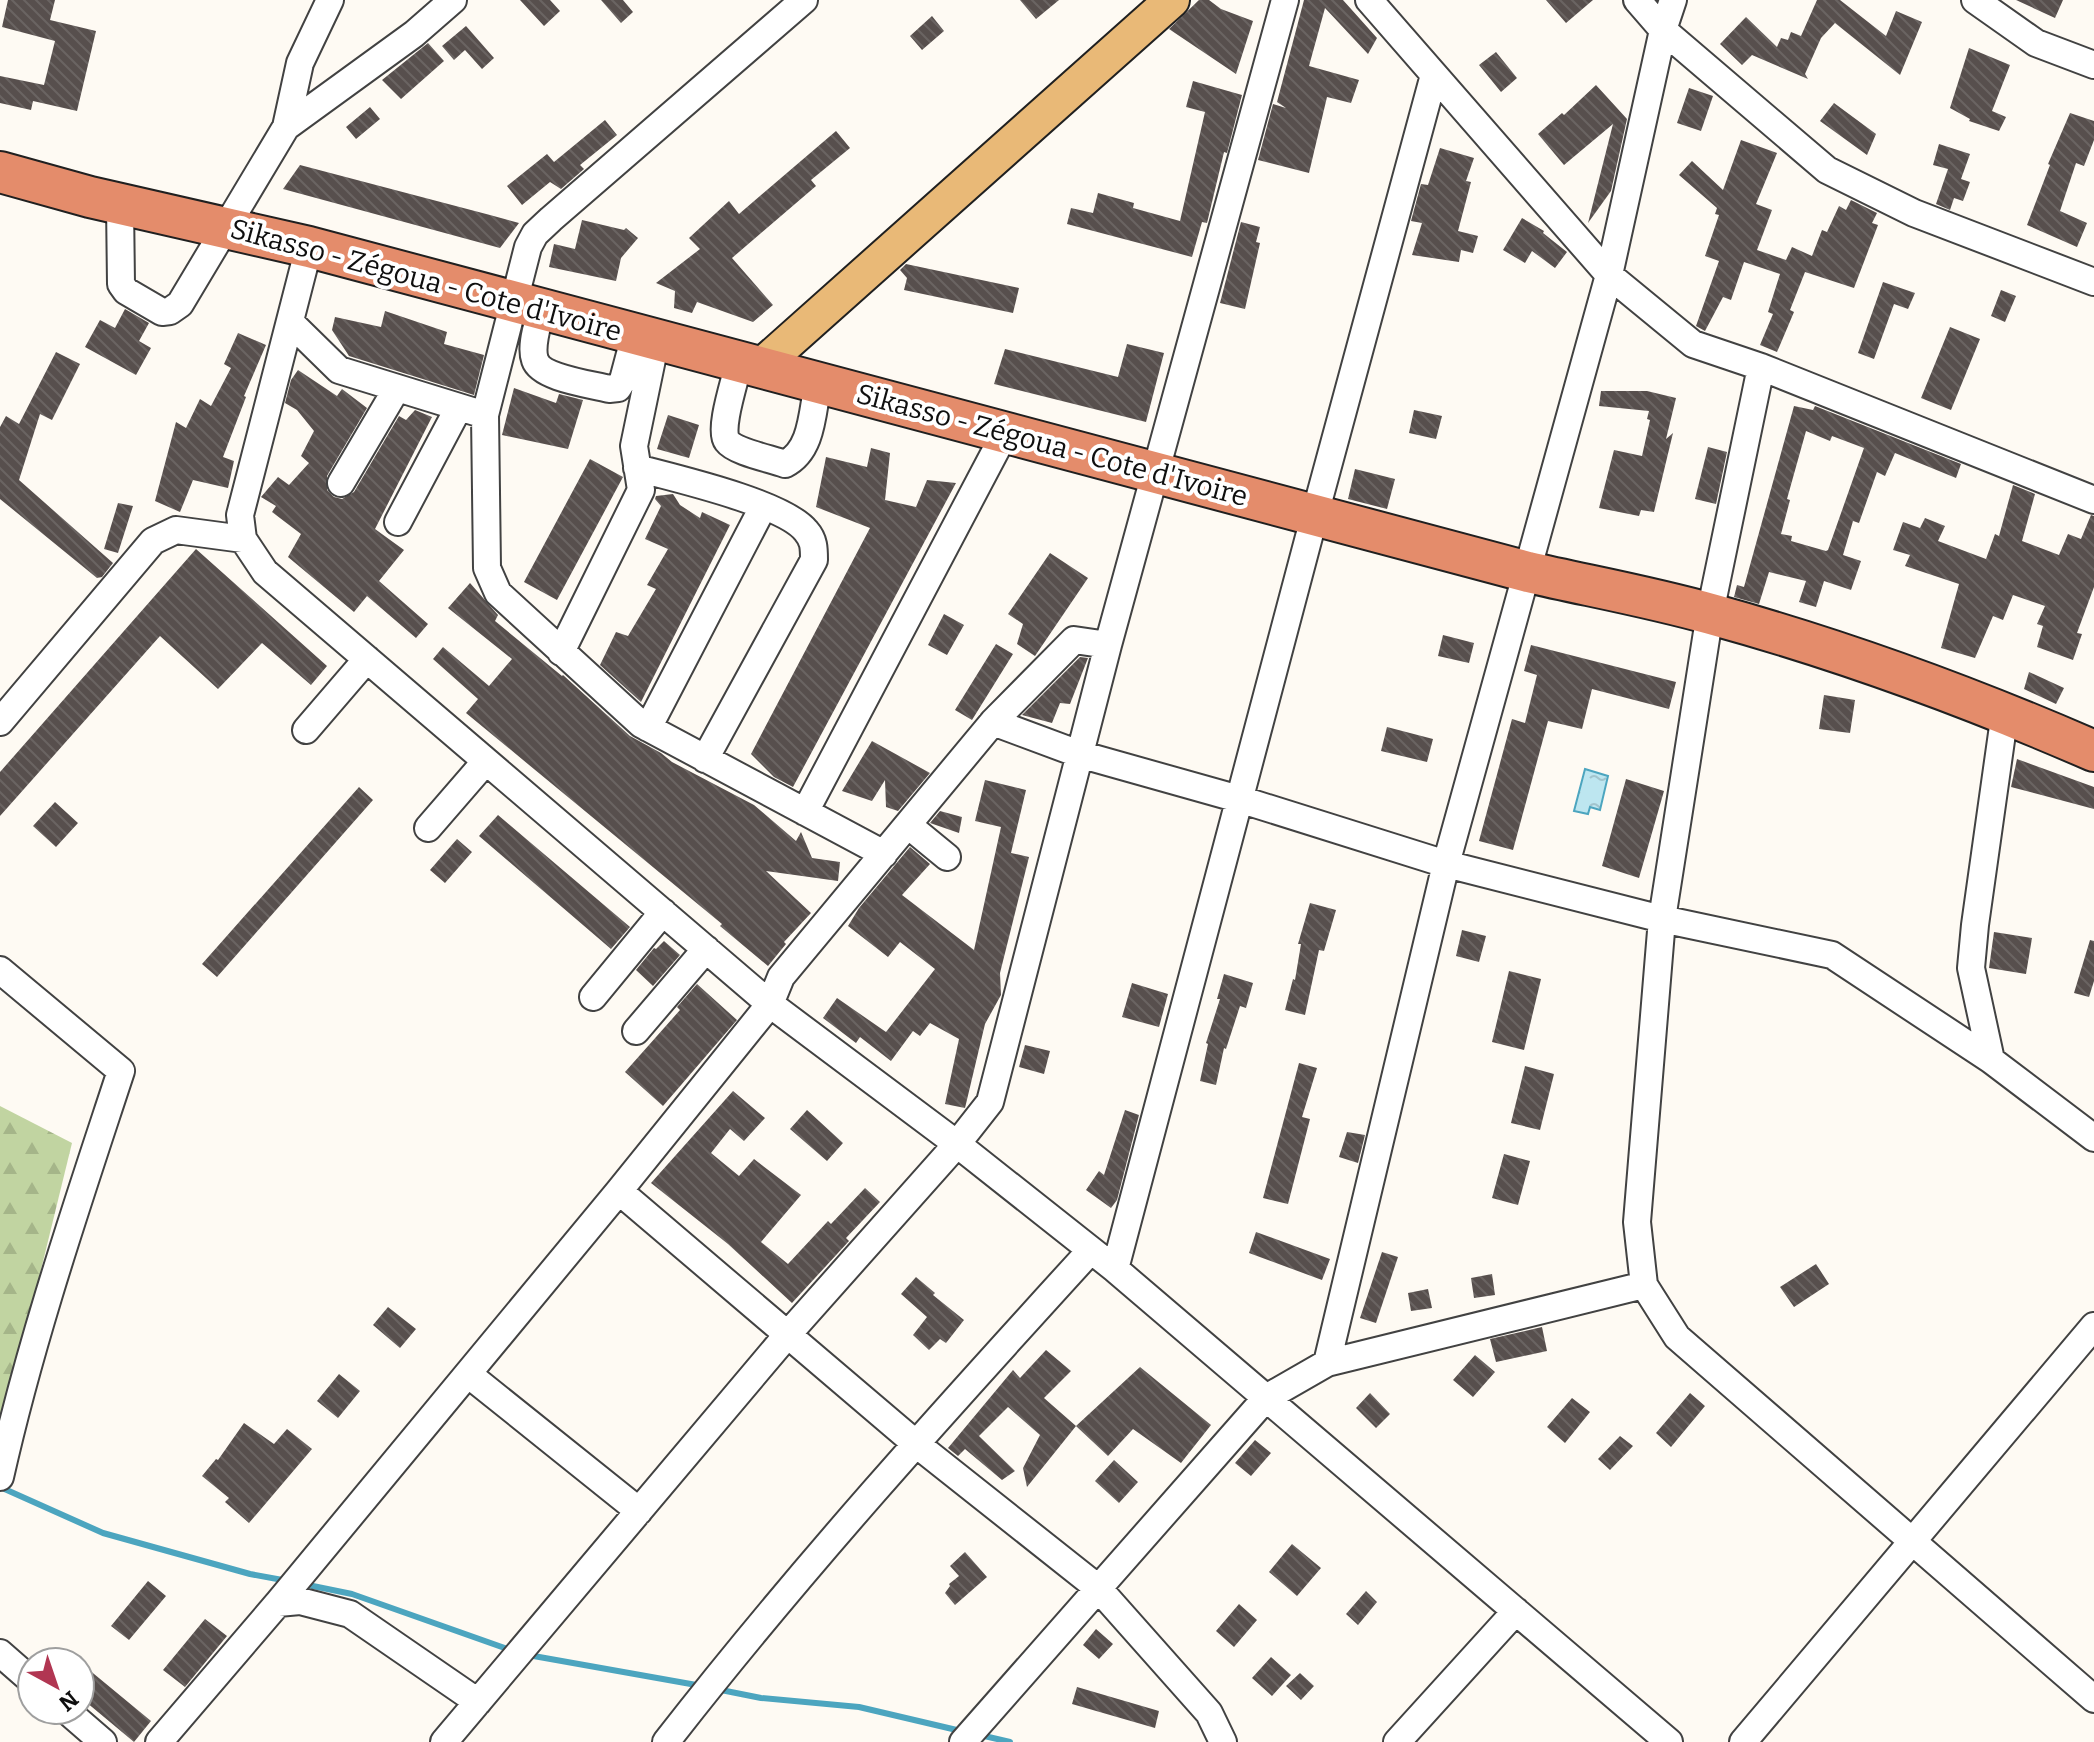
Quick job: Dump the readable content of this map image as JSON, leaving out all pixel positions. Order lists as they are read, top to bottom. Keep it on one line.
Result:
{"streets":{"highway":["Sikasso - Zégoua - Cote d'Ivoire"]},"north":"bottom right"}
